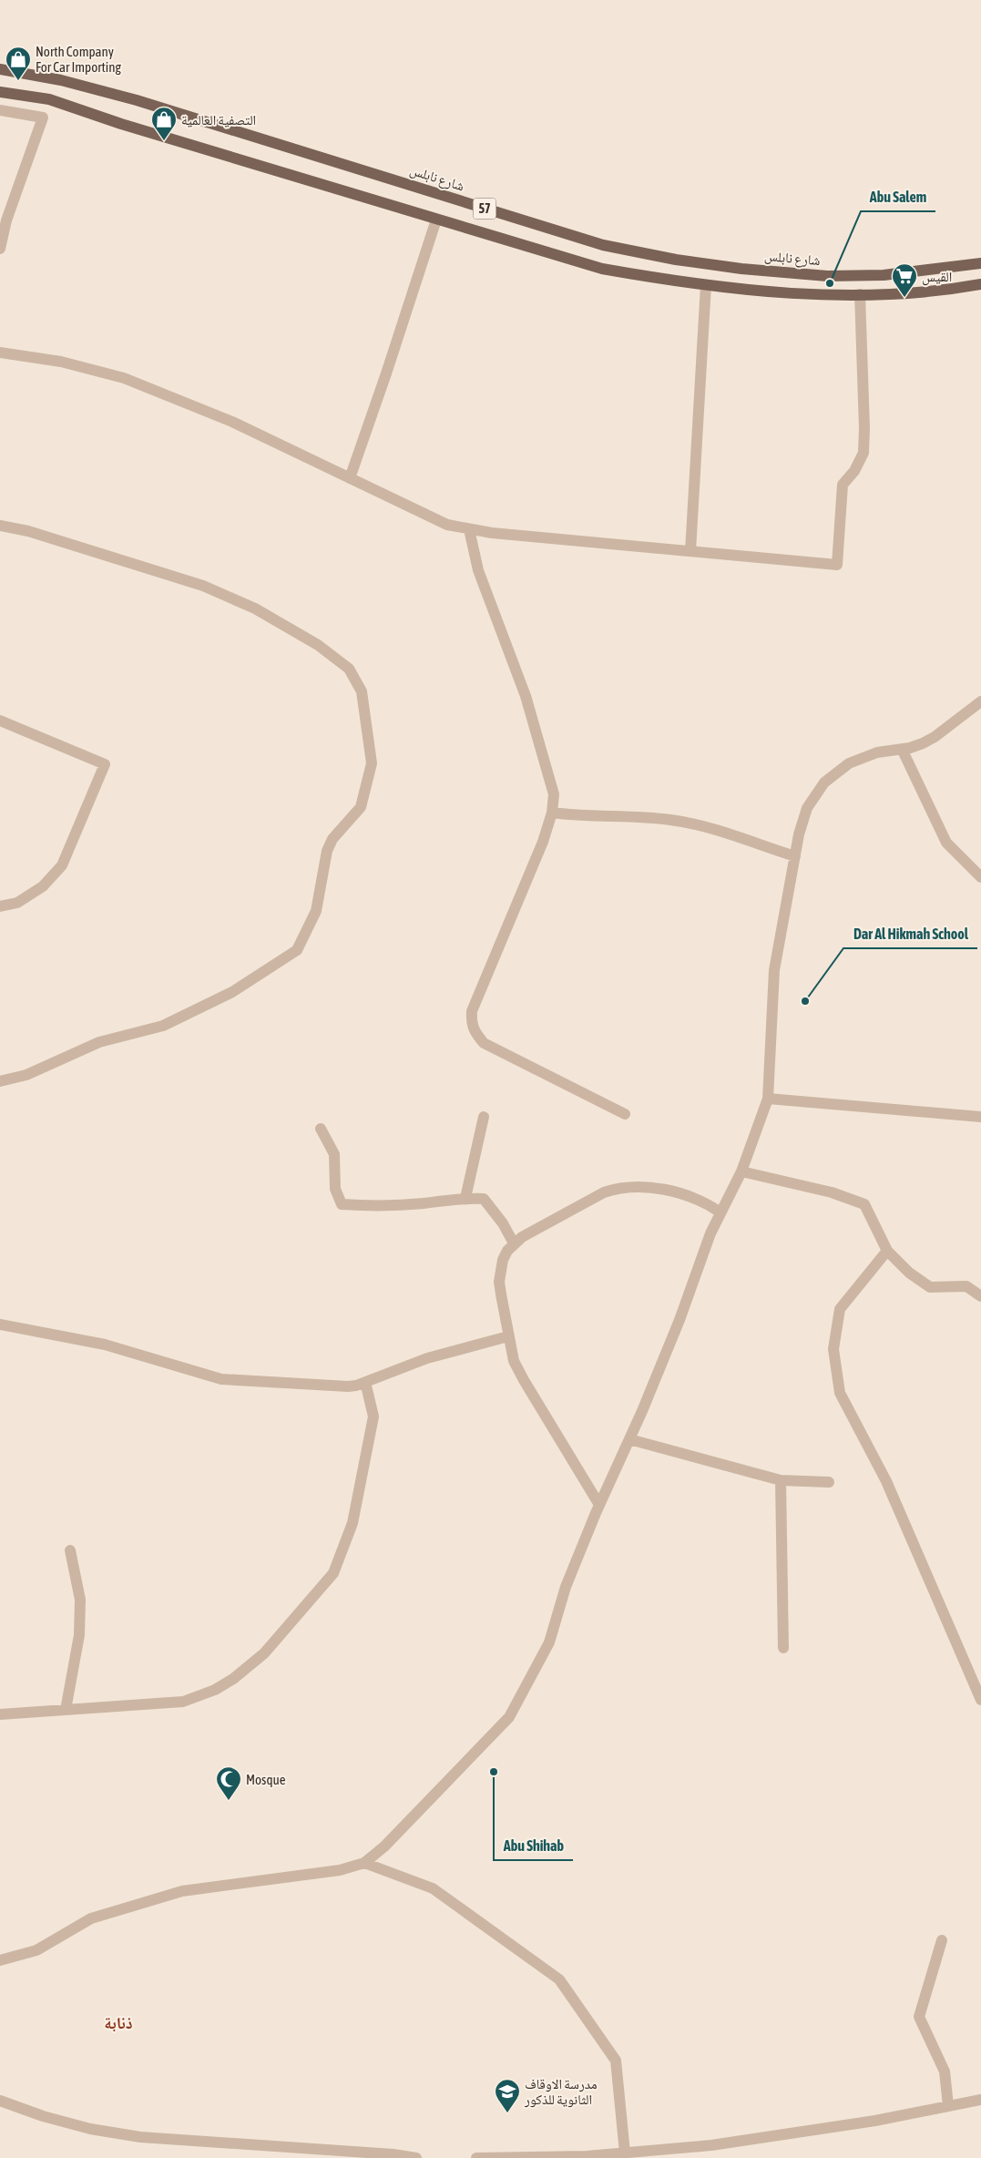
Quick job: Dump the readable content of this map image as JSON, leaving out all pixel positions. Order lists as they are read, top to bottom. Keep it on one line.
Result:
{"streets":{"main road":["شارع نابلس","57"]},"districts":["ذنابة"],"places":{"shop":["North Company For Car Importing","التصفية العالمية"],"other":["Abu Salem","Dar Al Hikmah School","Abu Shihab"],"supermarket":["القيس"],"mosque":["Mosque"],"school or university":["مدرسة الاوقاف الثانوية للذكور"]}}
